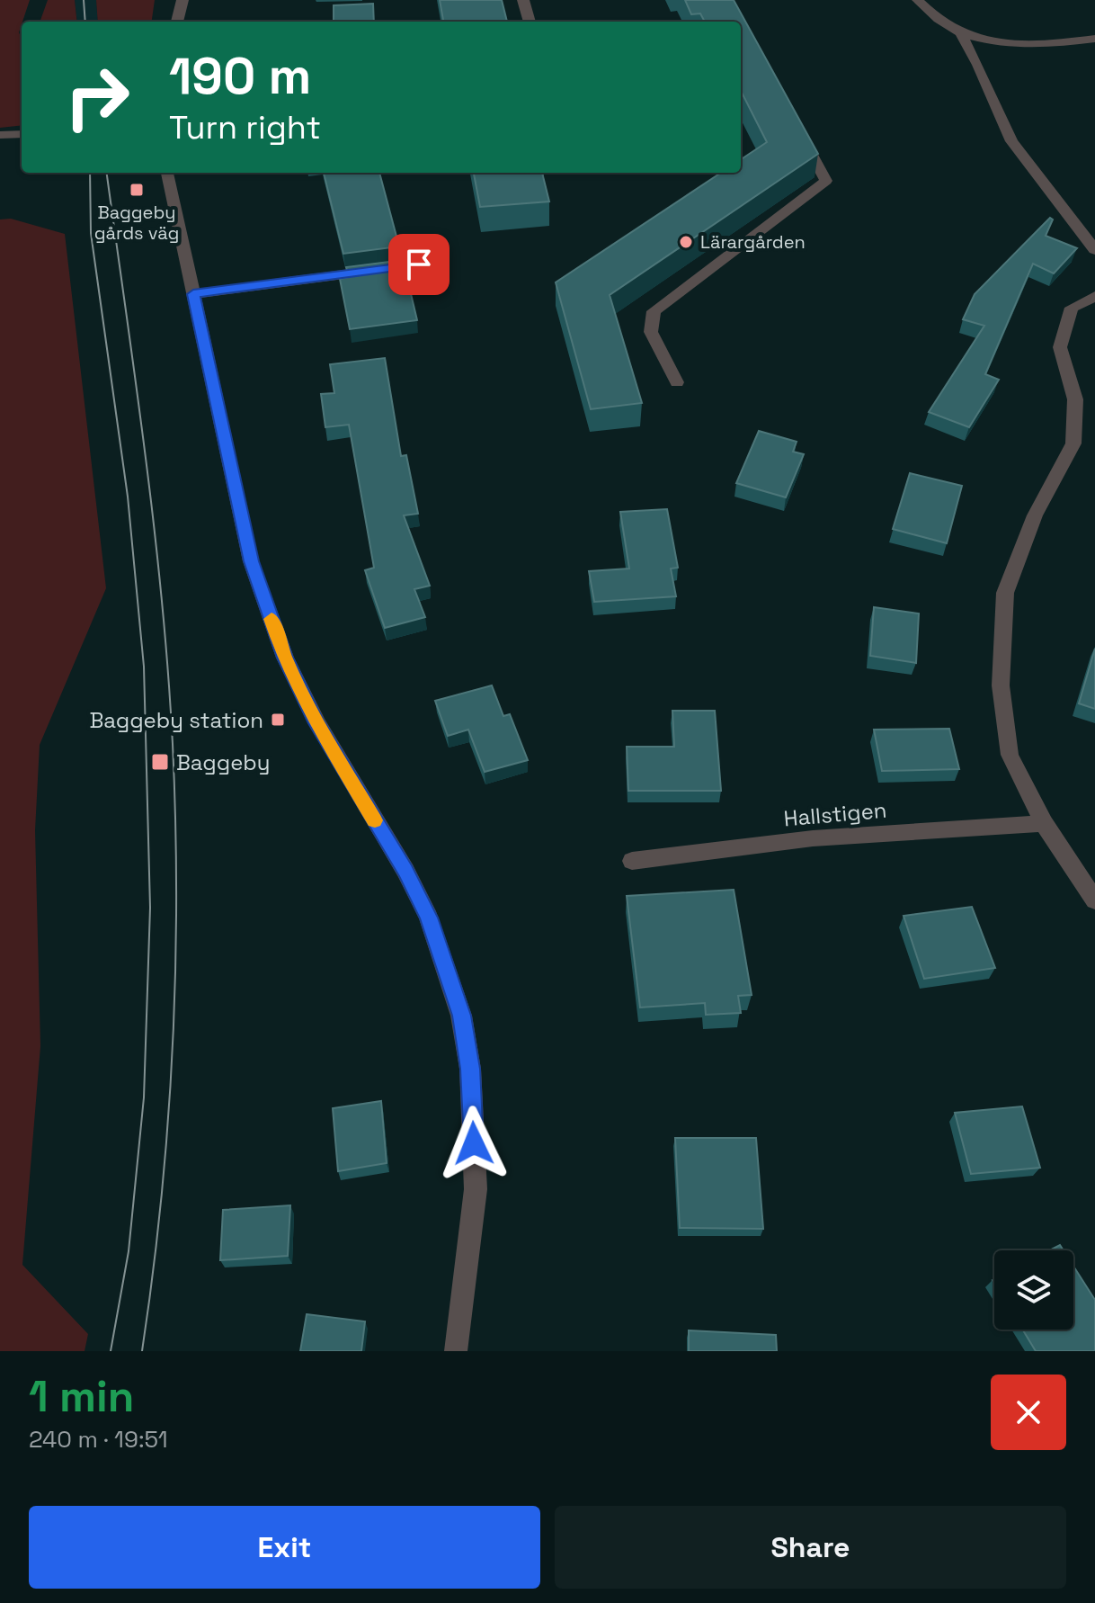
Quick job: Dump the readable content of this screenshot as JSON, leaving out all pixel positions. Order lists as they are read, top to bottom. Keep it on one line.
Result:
{"streets":{"street":["Hallstigen"]},"places":{"transit":["Baggeby gårds väg","Baggeby station","Baggeby"],"other":["Lärargården"]},"page":{"turn":["190 m","Turn right"],"heading":["1 min","240 m · 19:51"],"buttons":["Exit","Share"]}}
